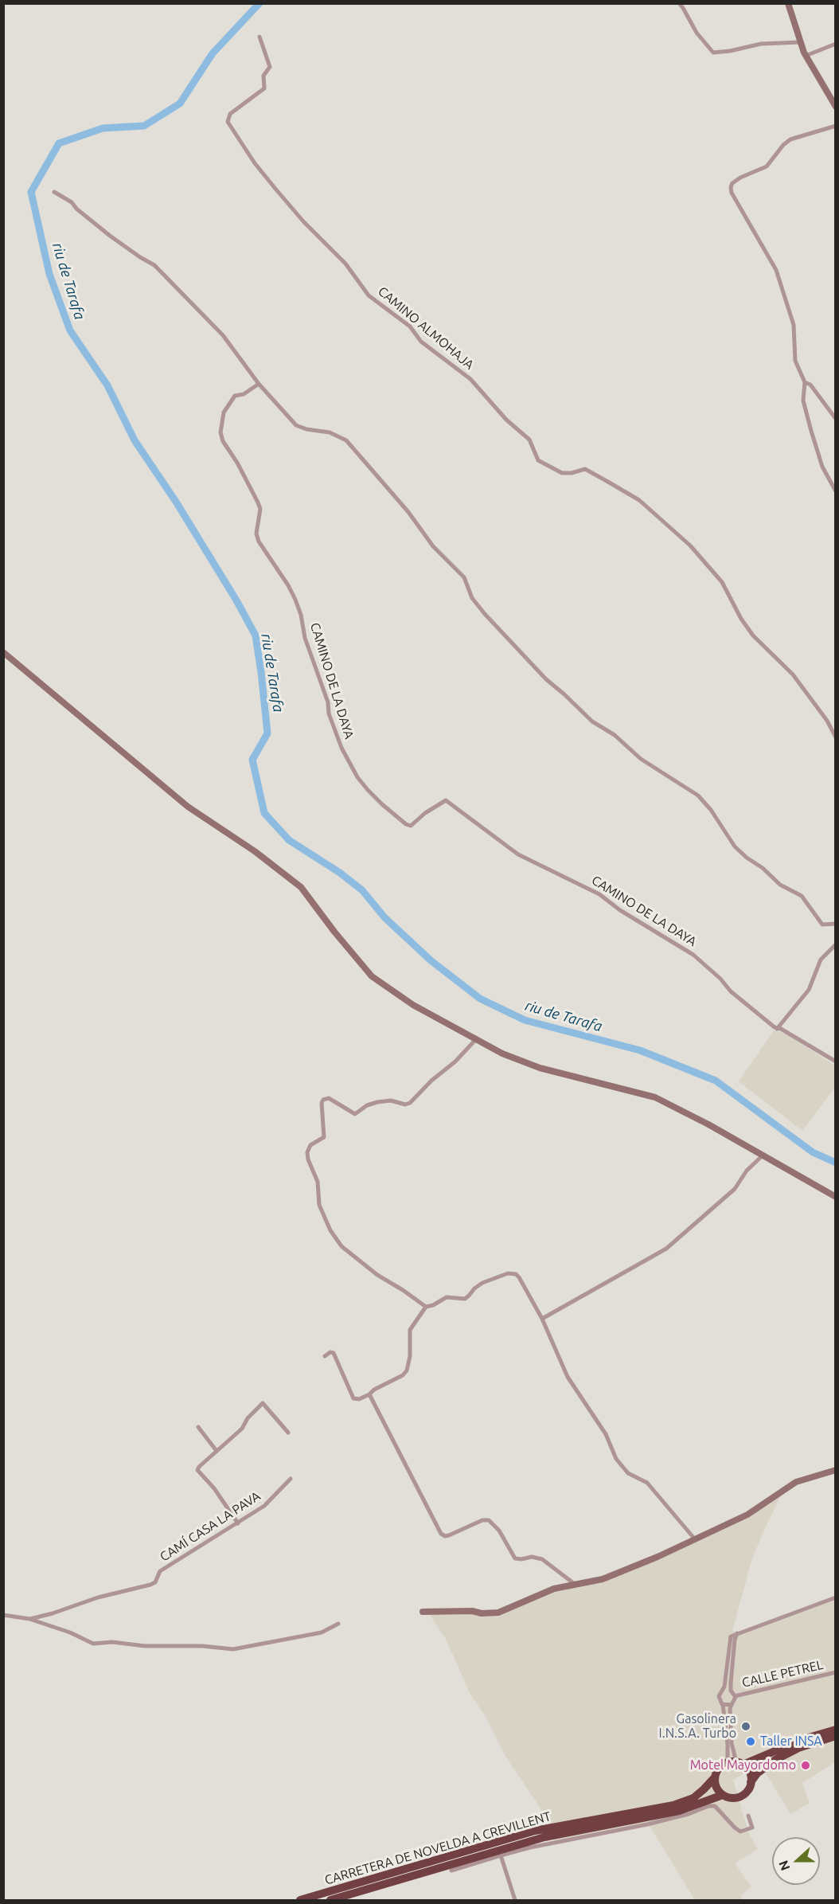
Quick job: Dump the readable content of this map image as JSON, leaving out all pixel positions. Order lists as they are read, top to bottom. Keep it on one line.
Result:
{"streets":{"highway":["CARRETERA DE NOVELDA A CREVILLENT"],"street":["CAMINO ALMOHAJA","CAMINO DE LA DAYA","CAMÍ CASA LA PAVA","CALLE PETREL"]},"water":["riu de Tarafa"],"places":["Gasolinera I.N.S.A. Turbo","Taller INSA","Motel Mayordomo"],"north":"left"}
